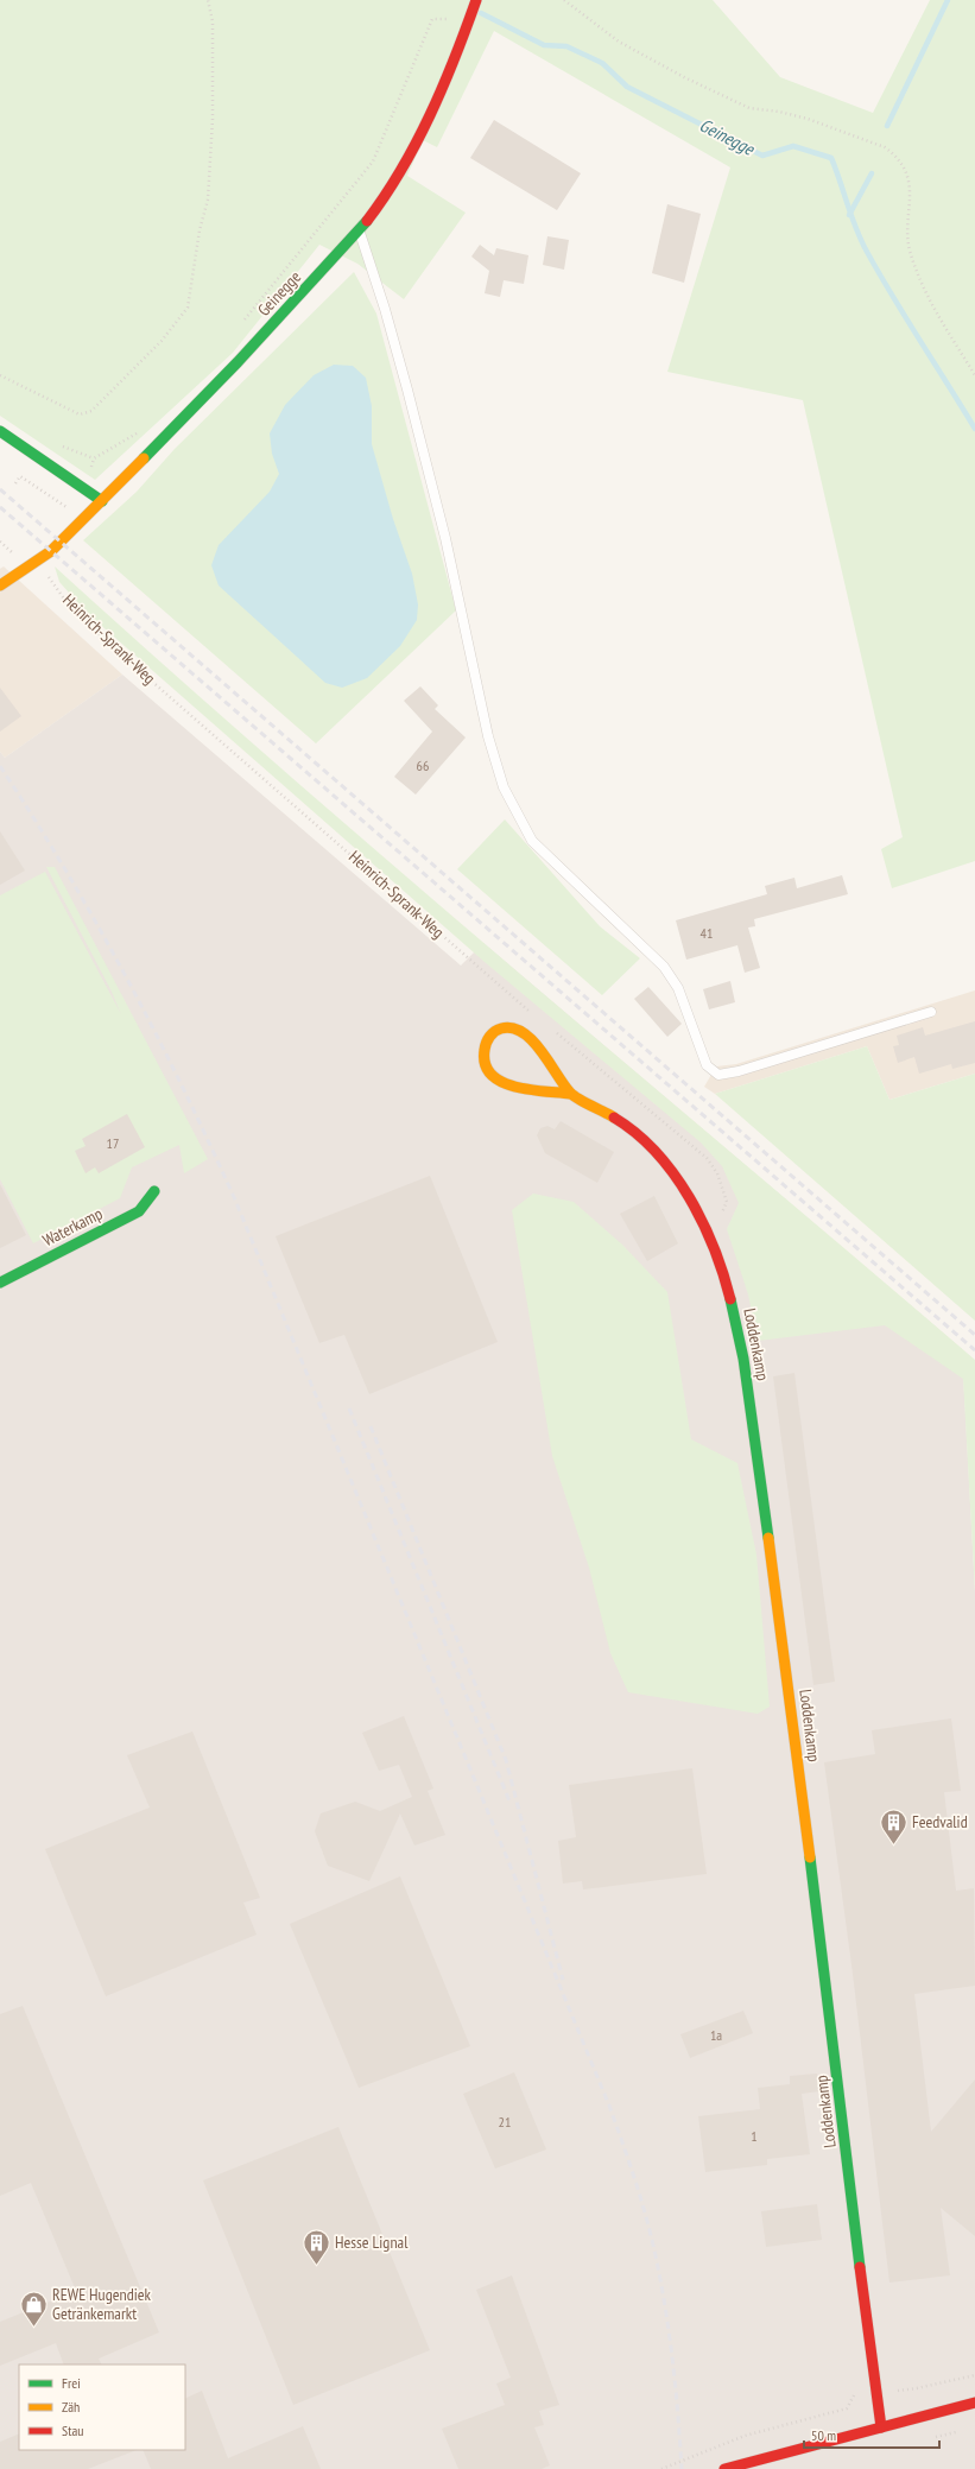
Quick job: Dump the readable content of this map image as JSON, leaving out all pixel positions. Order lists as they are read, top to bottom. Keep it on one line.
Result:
{"streets":{"street":["Geinegge","Waterkamp","Loddenkamp"],"path":["Heinrich-Sprank-Weg"]},"crossings":[["Geinegge","Heinrich-Sprank-Weg"]],"water":["Geinegge"],"places":{"building":["Feedvalid","Hesse Lignal"],"shop":["REWE Hugendiek Getränkemarkt"]},"house_numbers":["66","41","17","1a","21","1"],"legend":["Frei","Zäh","Stau"],"scale_bar":"50 m"}
